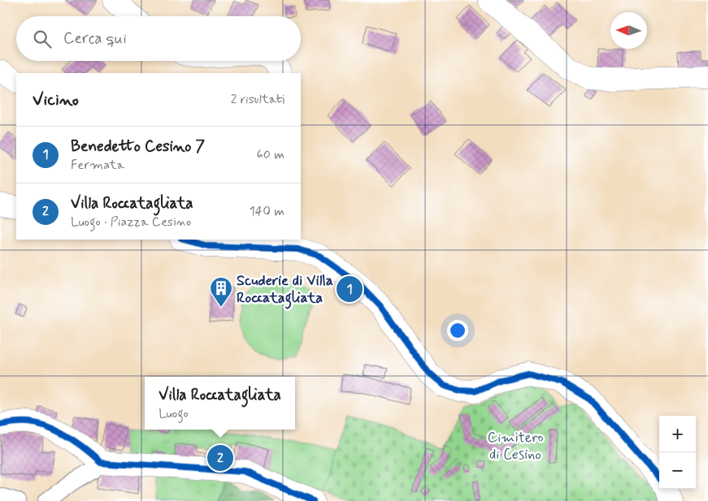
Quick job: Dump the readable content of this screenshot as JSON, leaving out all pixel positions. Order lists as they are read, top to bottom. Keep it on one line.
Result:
{"parks":["Cimitero di Cesino"],"places":{"building":["Scuderie di Villa Roccatagliata"]},"north":"left","page":{"search":"Cerca qui","heading":["Vicino","2 risultati"],"list":[{"mark":"1","name":"Benedetto Cesino 7","note":"Fermata","value":"60 m"},{"mark":"2","name":"Villa Roccatagliata","note":"Luogo · Piazza Cesino","value":"140 m"}],"pins":["1","2"],"popup":["Villa Roccatagliata","Luogo"],"map_buttons":["+","−"]}}
